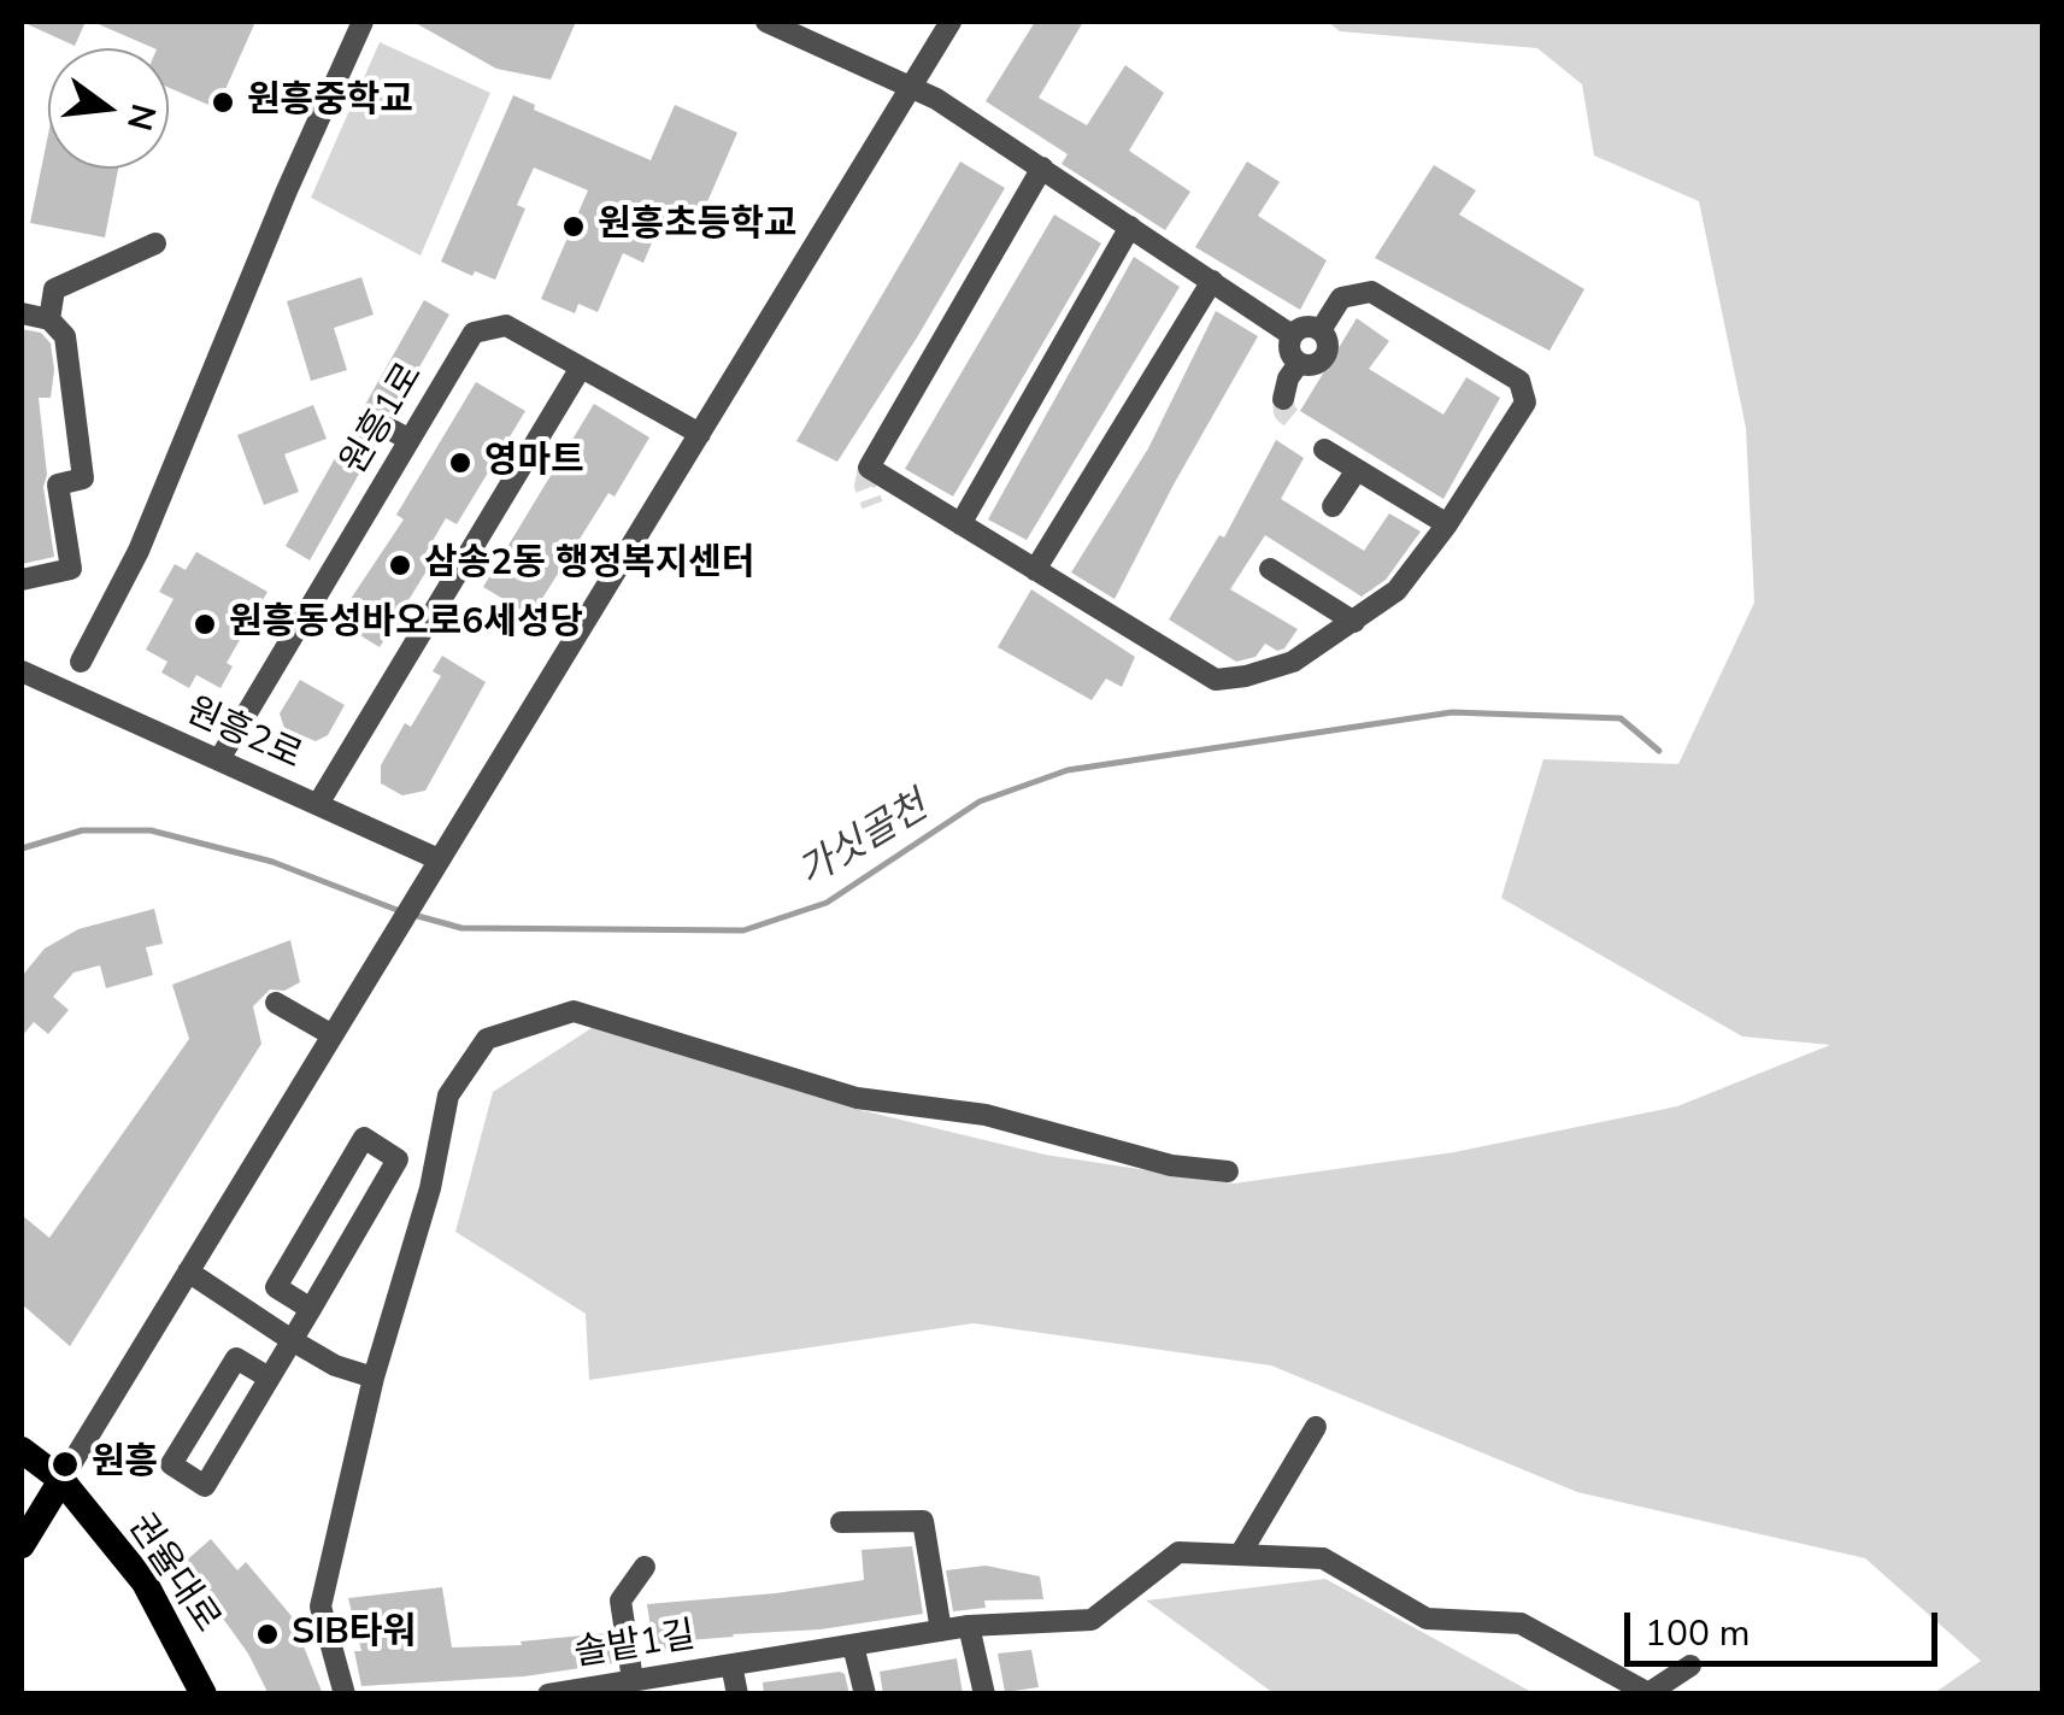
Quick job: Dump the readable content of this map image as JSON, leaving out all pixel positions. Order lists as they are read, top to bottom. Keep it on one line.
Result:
{"streets":{"main road":["권율대로"],"street":["원흥1로","원흥2로","솔밭1길"]},"crossings":[["원흥1로","원흥2로"]],"water":["가싯골천"],"places":["원흥중학교","원흥초등학교","영마트","삼송2동 행정복지센터","원흥동성바오로6세성당","원흥","SIB타워"],"scale_bar":"100 m","north":"right"}
